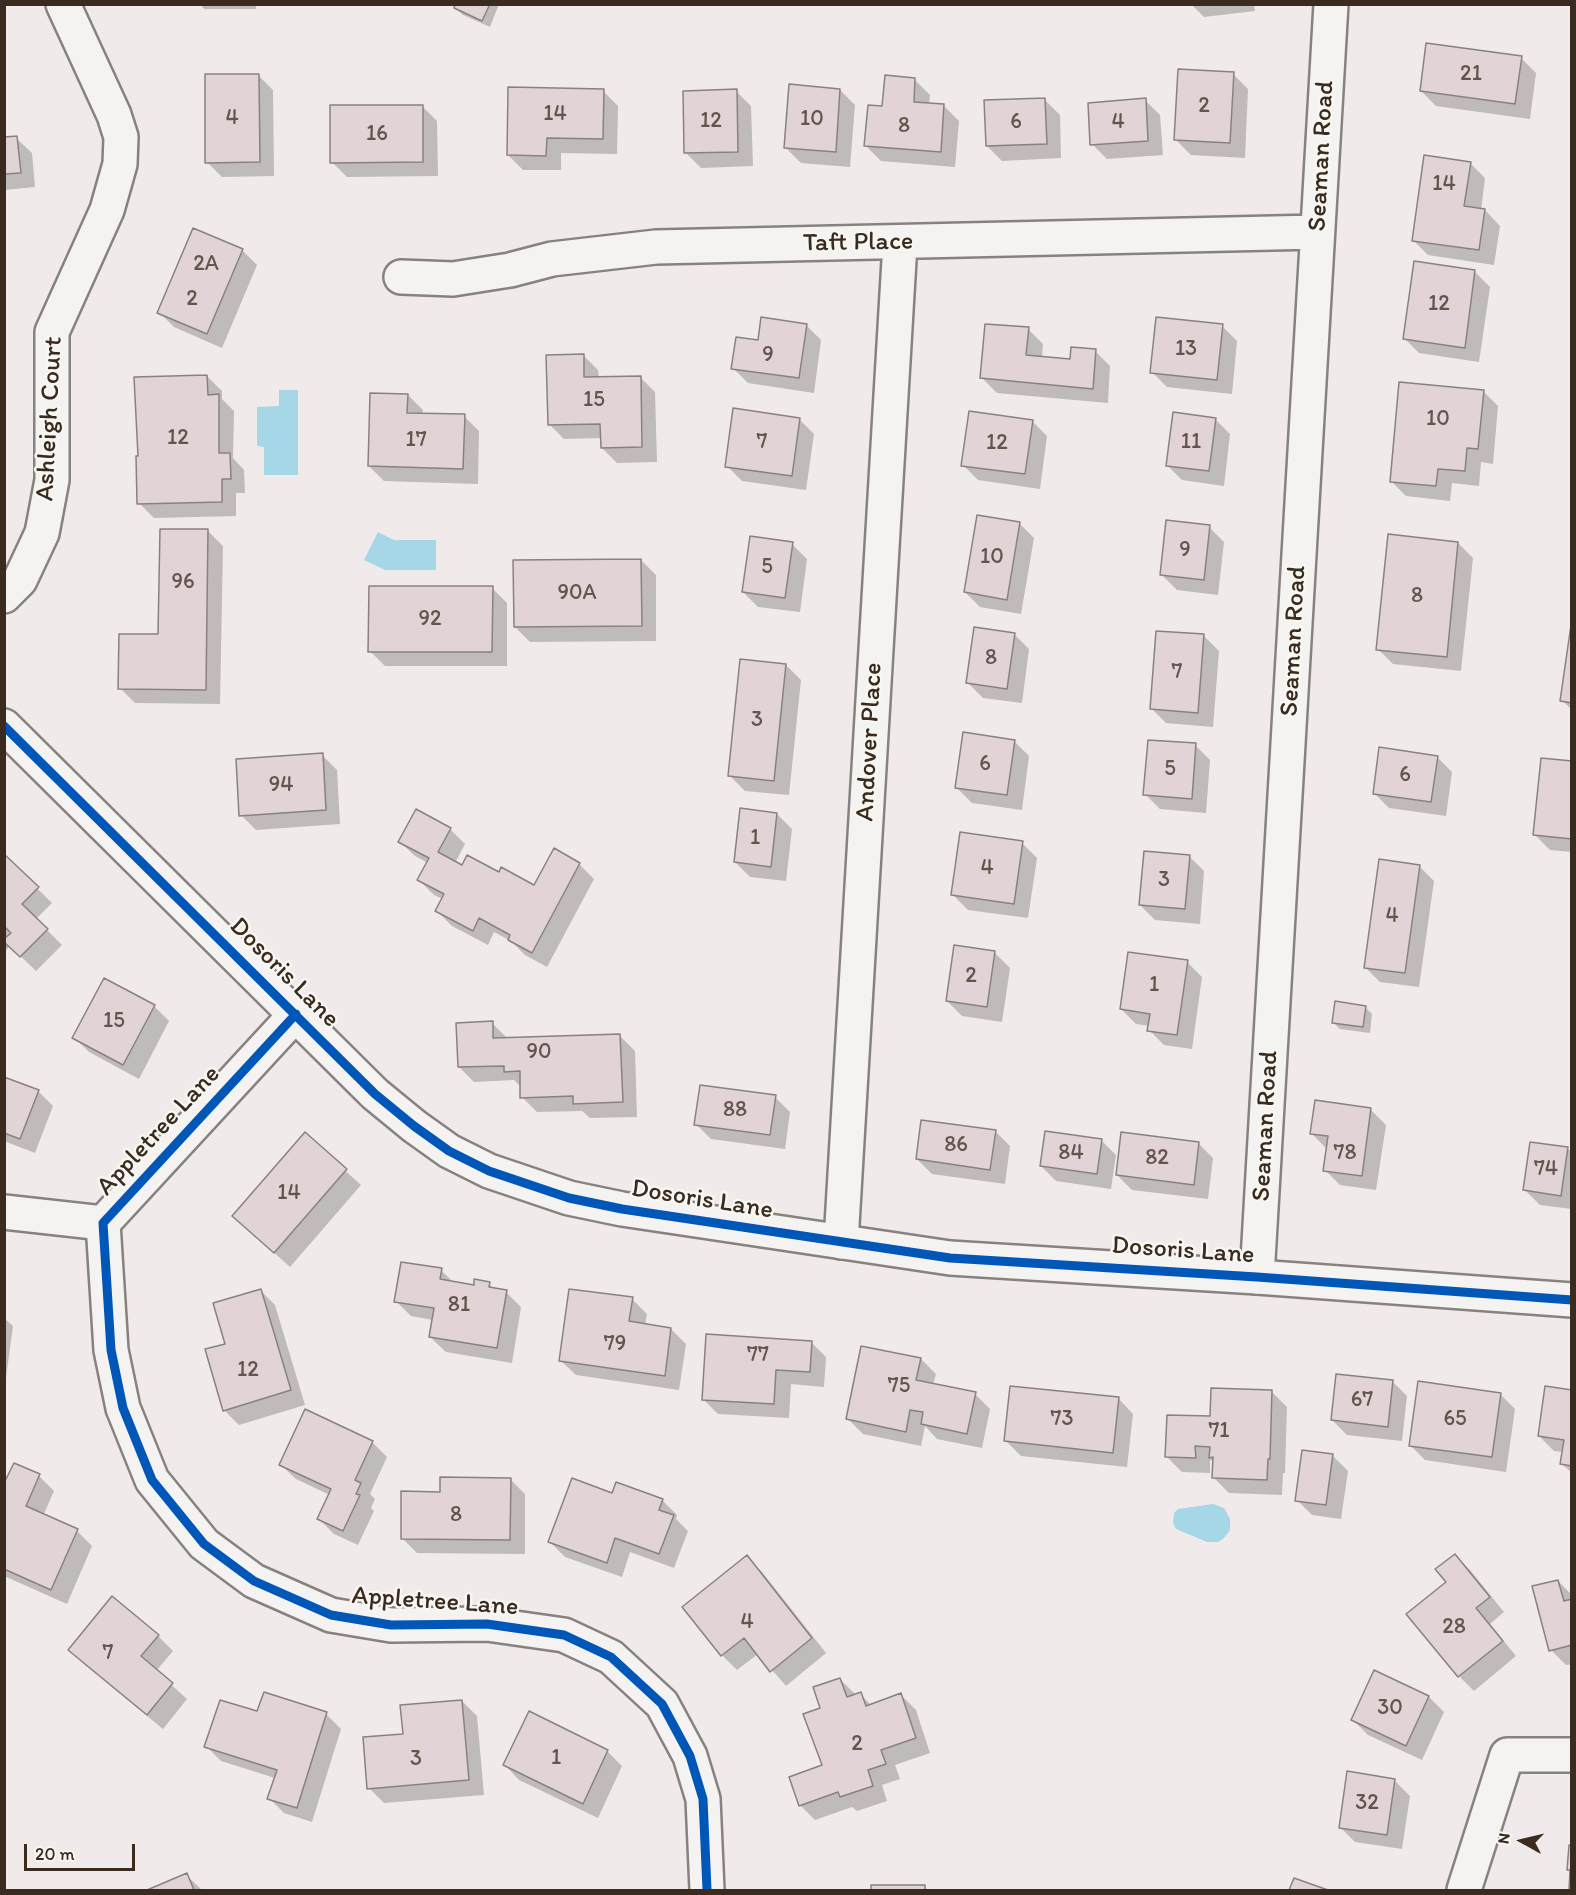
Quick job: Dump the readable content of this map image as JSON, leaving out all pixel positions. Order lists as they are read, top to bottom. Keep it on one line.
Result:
{"streets":{"street":["Seaman Road","Taft Place","Ashleigh Court","Andover Place","Dosoris Lane","Appletree Lane"]},"crossings":[["Seaman Road","Taft Place"],["Seaman Road","Dosoris Lane"],["Taft Place","Andover Place"],["Andover Place","Dosoris Lane"],["Dosoris Lane","Appletree Lane"]],"house_numbers":["21","2","14","4","10","12","6","4","8","16","14","2A","2","12","13","9","15","10","12","17","7","11","12","9","10","5","96","90A","8","92","8","7","3","6","5","6","94","1","4","3","4","2","1","15","90","88","86","84","78","82","74","14","81","79","77","12","75","67","73","65","71","8","4","28","7","30","2","1","3","32"],"scale_bar":"20 m","north":"left"}
